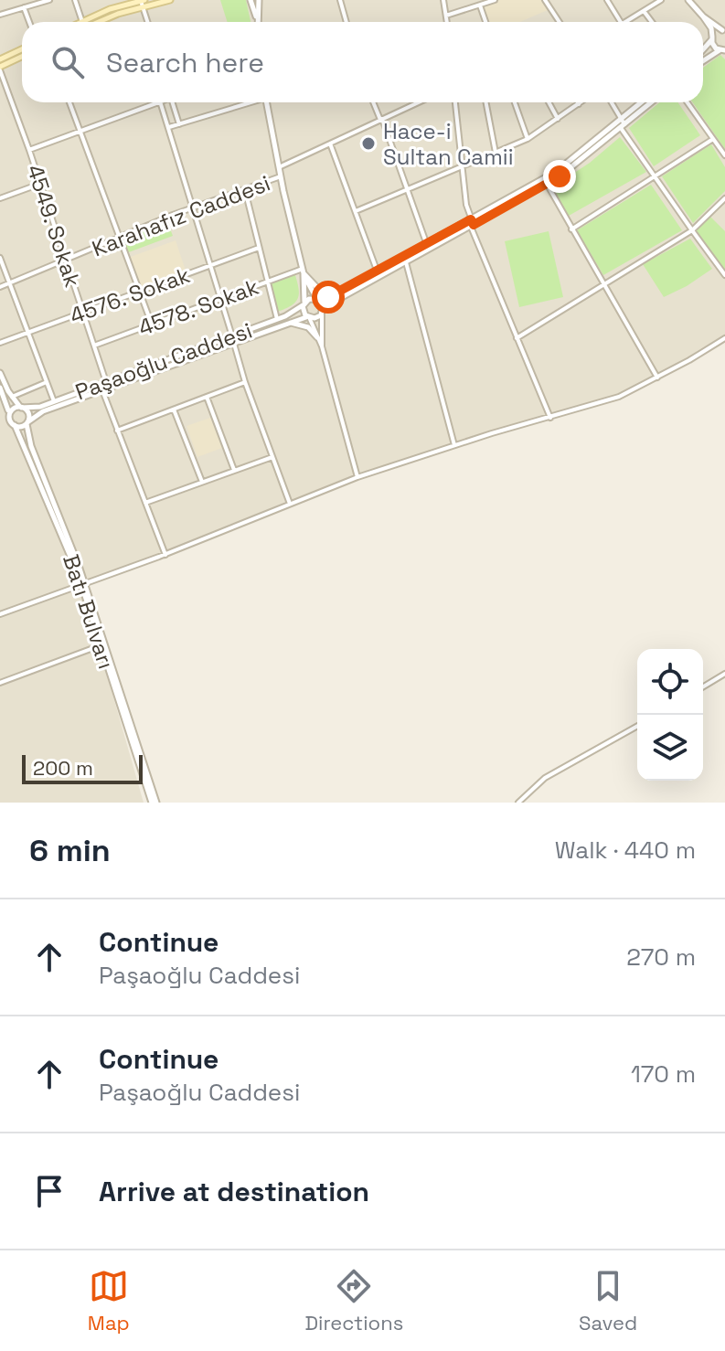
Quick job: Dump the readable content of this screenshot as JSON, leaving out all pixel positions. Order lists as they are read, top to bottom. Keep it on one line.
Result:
{"streets":{"street":["Karahafız Caddesi","4549. Sokak","4576. Sokak","4578. Sokak","Paşaoğlu Caddesi","Batı Bulvarı"]},"crossings":[["Karahafız Caddesi","4549. Sokak"],["4549. Sokak","4576. Sokak"],["4549. Sokak","4578. Sokak"],["4549. Sokak","Paşaoğlu Caddesi"],["Paşaoğlu Caddesi","Batı Bulvarı"]],"places":["Hace-i Sultan Camii"],"scale_bar":"200 m","page":{"search":"Search here","scale":"200 m","heading":["6 min","Walk · 440 m"],"list":[["Continue","Paşaoğlu Caddesi","270 m"],["Continue","Paşaoğlu Caddesi","170 m"],"Arrive at destination"],"nav":["Map","Directions","Saved"]}}
